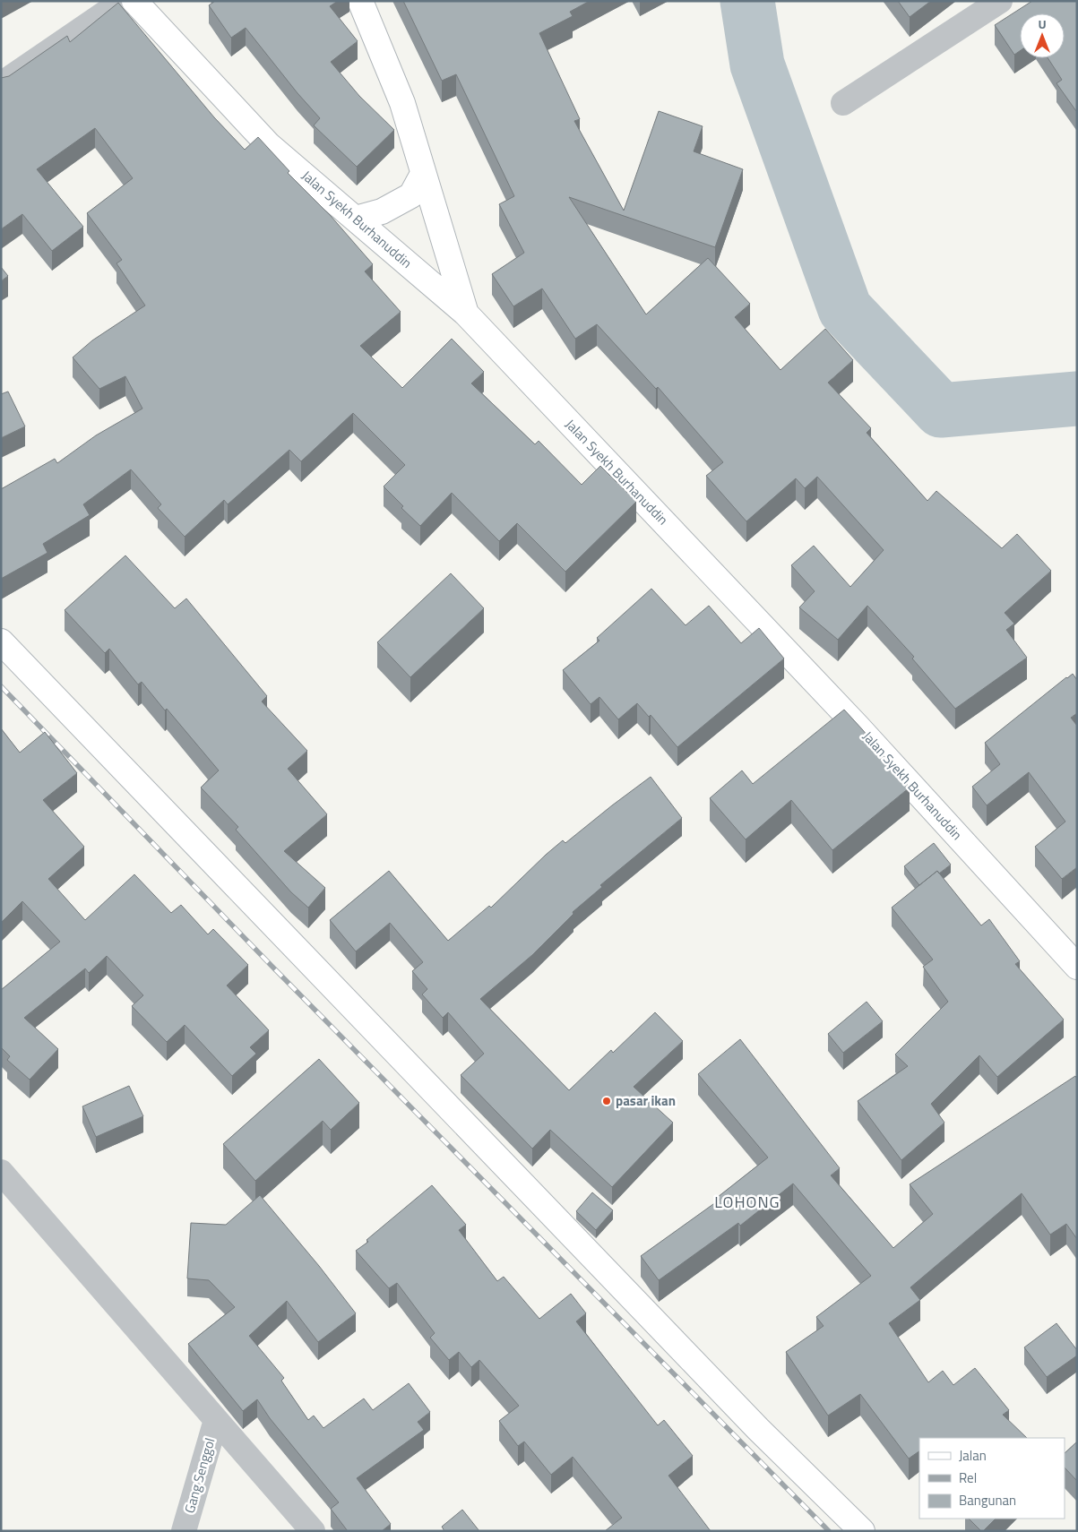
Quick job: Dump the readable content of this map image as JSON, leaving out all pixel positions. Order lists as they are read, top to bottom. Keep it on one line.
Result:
{"streets":{"street":["Jalan Syekh Burhanuddin","Gang Senggol"]},"districts":["LOHONG"],"places":["pasar ikan"],"legend":["Jalan","Rel","Bangunan"],"north":"top"}
